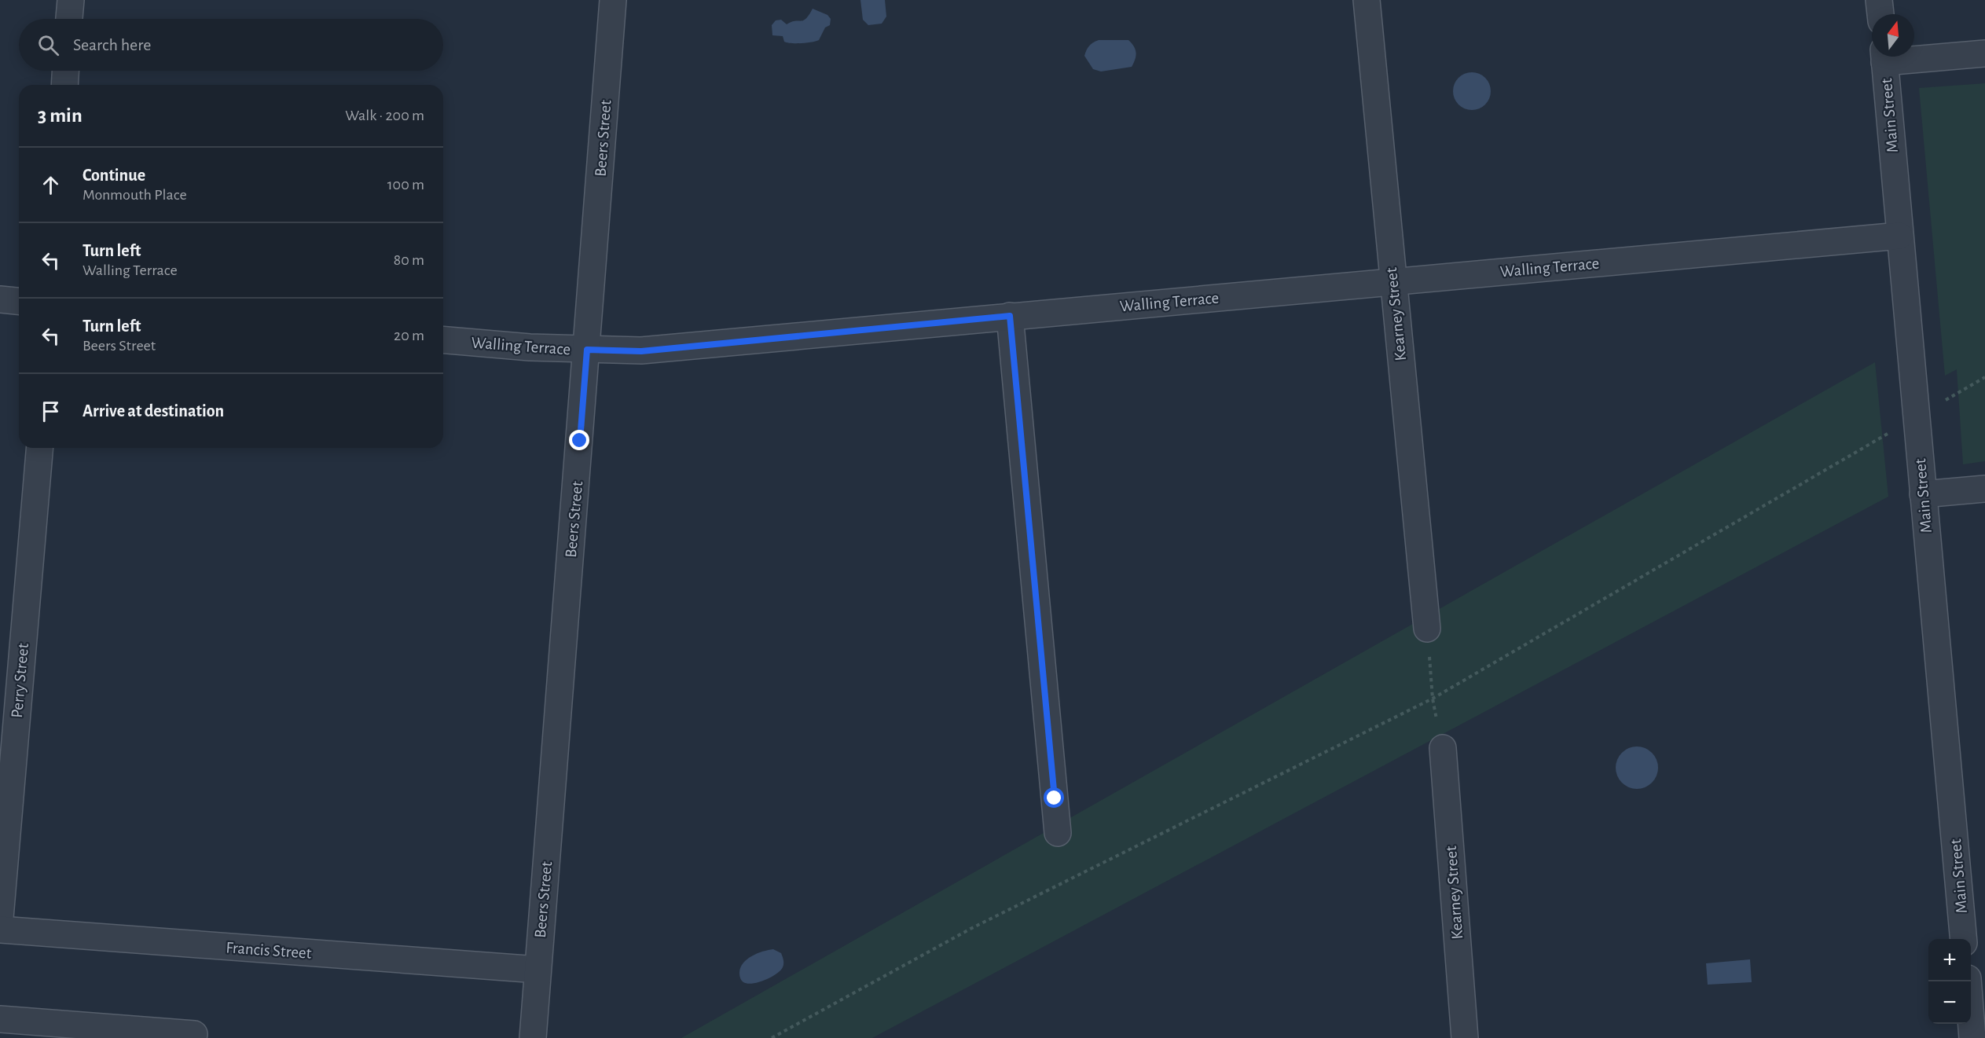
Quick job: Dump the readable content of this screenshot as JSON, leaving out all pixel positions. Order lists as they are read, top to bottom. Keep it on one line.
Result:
{"streets":{"street":["Main Street","Beers Street","Walling Terrace","Kearney Street","Perry Street","Francis Street"]},"crossings":[["Main Street","Walling Terrace"],["Beers Street","Walling Terrace"],["Beers Street","Francis Street"],["Walling Terrace","Kearney Street"]],"north":"top","page":{"search":"Search here","heading":["3 min","Walk · 200 m"],"list":[["Continue","Monmouth Place","100 m"],["Turn left","Walling Terrace","80 m"],["Turn left","Beers Street","20 m"],"Arrive at destination"],"map_buttons":["+","−"]}}
